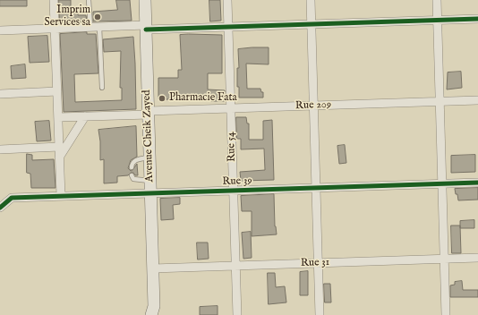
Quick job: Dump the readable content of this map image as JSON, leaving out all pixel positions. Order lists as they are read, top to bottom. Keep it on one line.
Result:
{"streets":{"main road":["Avenue Cheik Zayed"],"street":["Rue 209","Rue 54","Rue 39","Rue 31"]},"crossings":[["Rue 209","Avenue Cheik Zayed"],["Rue 209","Rue 54"],["Avenue Cheik Zayed","Rue 39"],["Avenue Cheik Zayed","Rue 31"],["Rue 54","Rue 39"],["Rue 54","Rue 31"]],"places":["Imprim Services sa","Pharmacie Fata"]}
